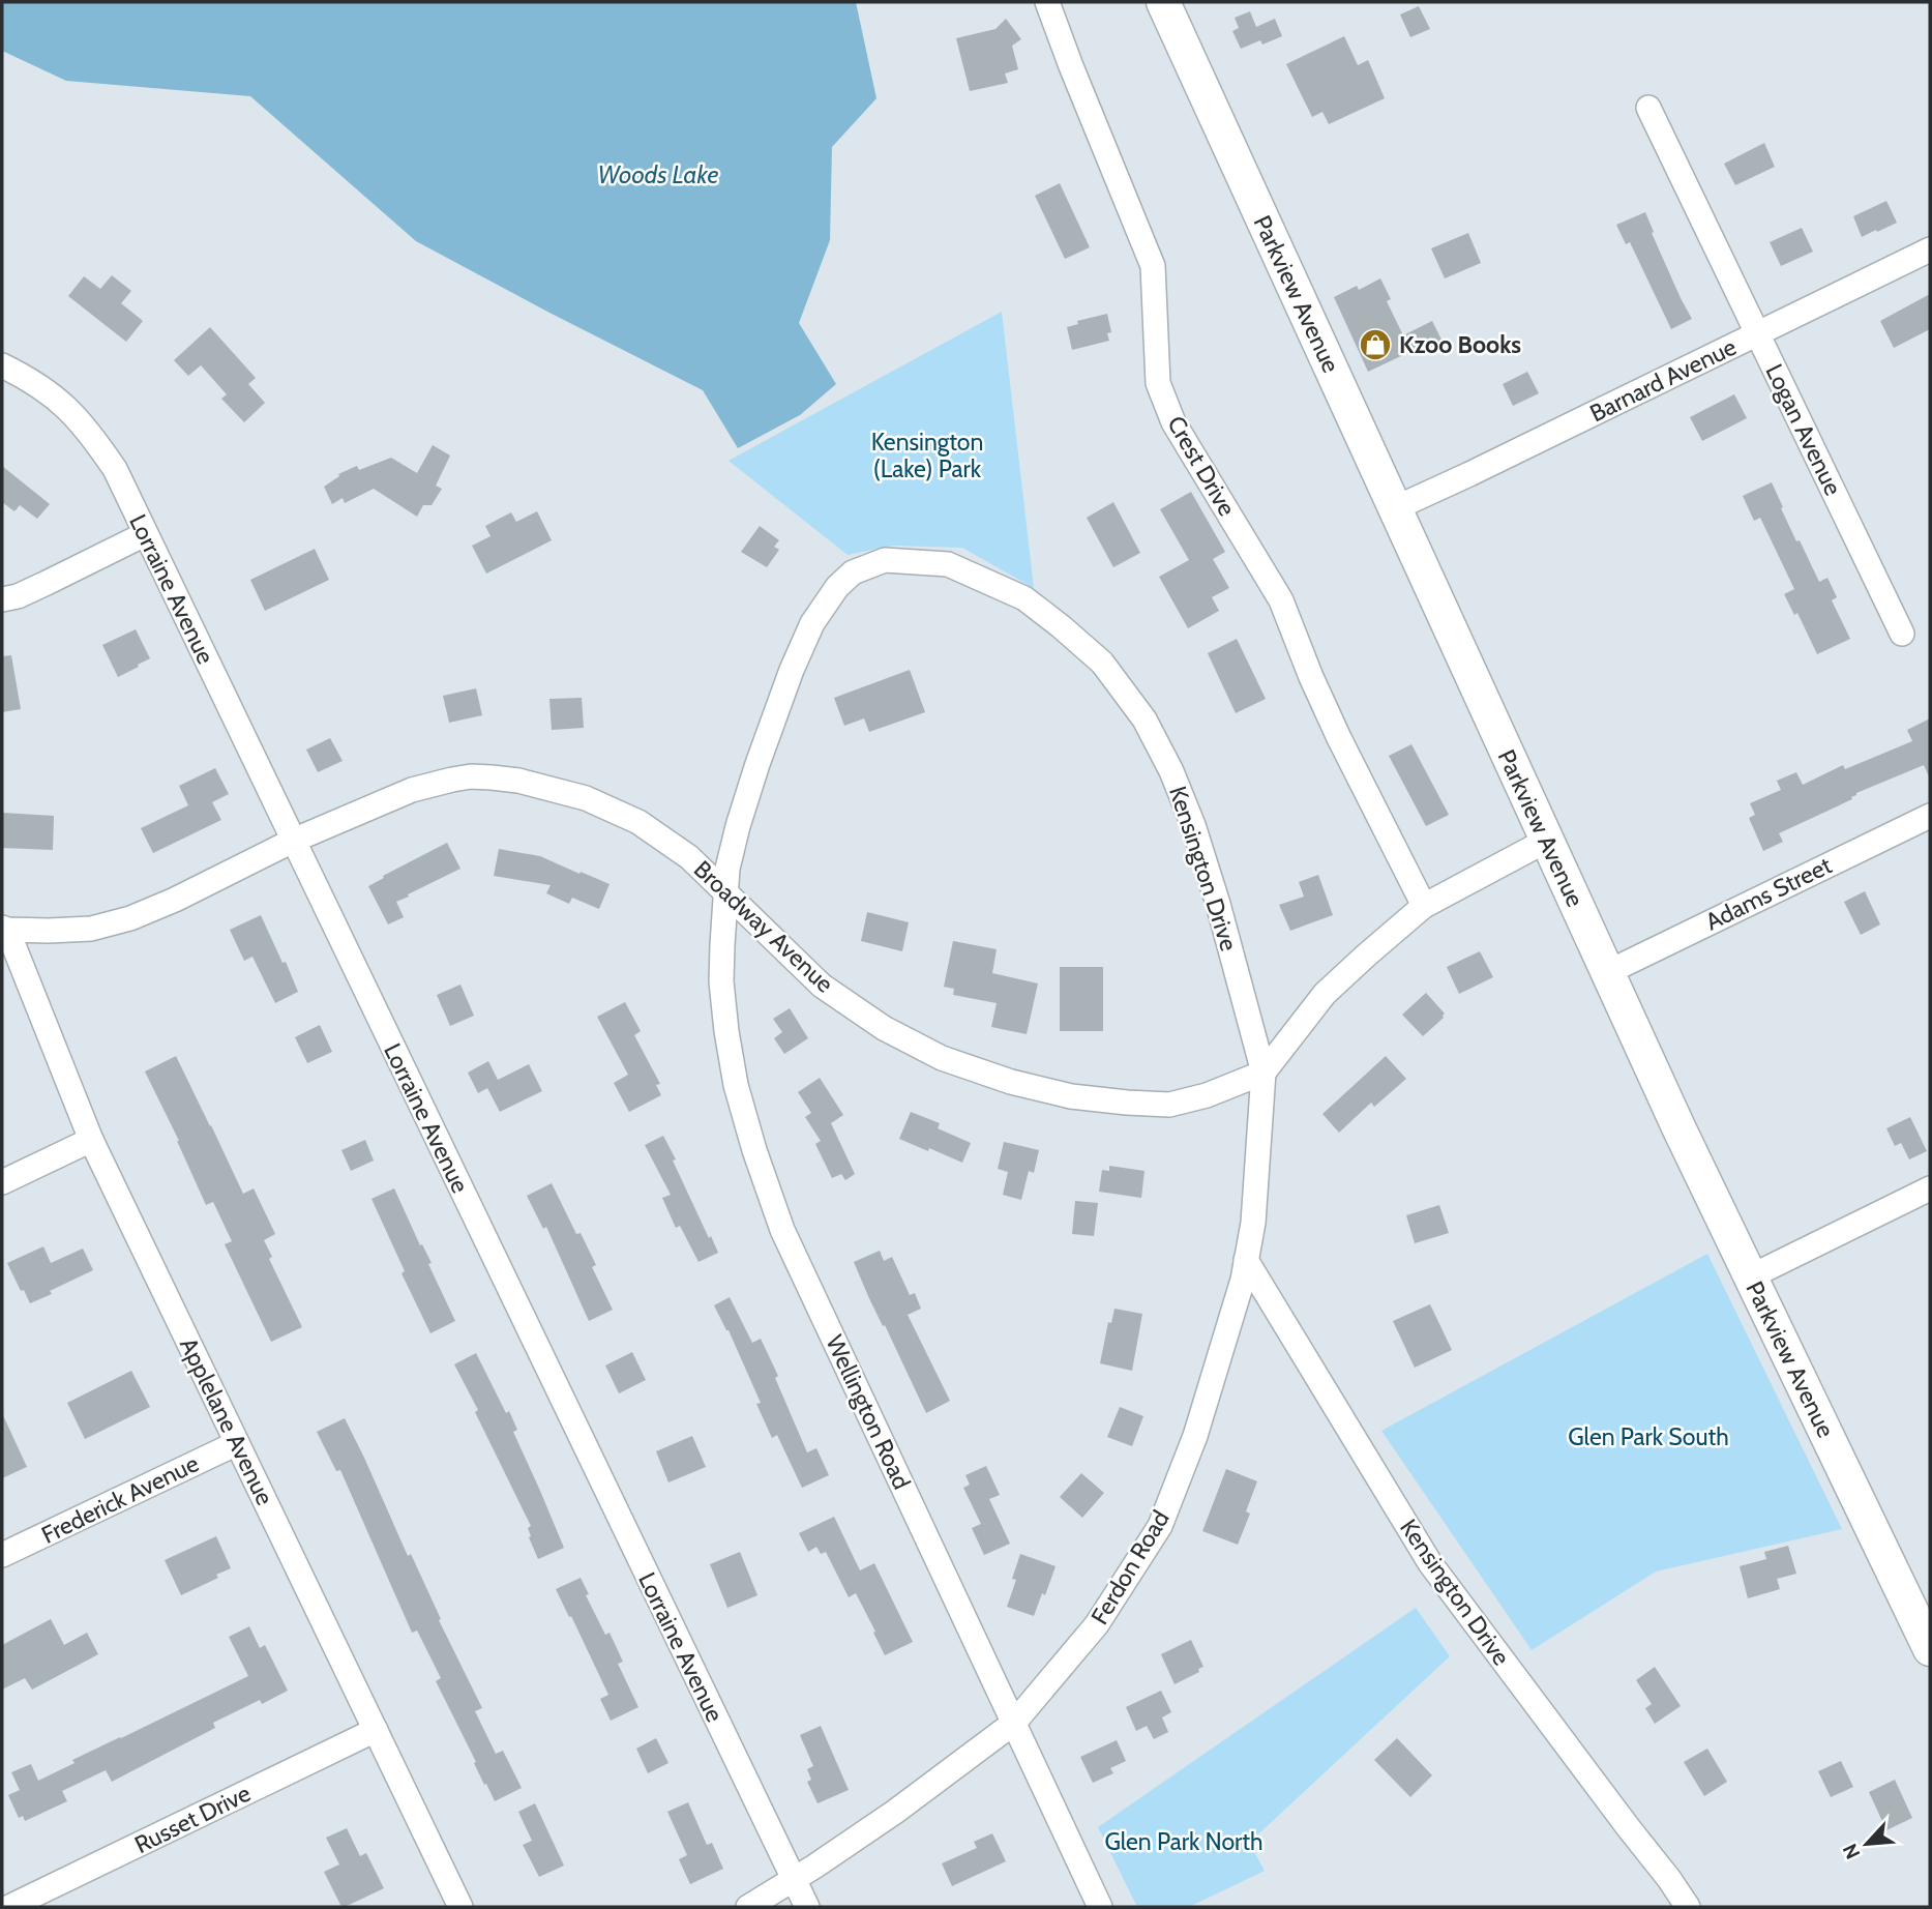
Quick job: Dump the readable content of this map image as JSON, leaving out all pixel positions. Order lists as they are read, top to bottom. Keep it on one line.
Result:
{"streets":{"street":["Parkview Avenue","Barnard Avenue","Logan Avenue","Crest Drive","Lorraine Avenue","Kensington Drive","Adams Street","Broadway Avenue","Wellington Road","Applelane Avenue","Frederick Avenue","Ferdon Road","Russet Drive"]},"crossings":[["Parkview Avenue","Barnard Avenue"],["Parkview Avenue","Adams Street"],["Barnard Avenue","Logan Avenue"],["Lorraine Avenue","Broadway Avenue"],["Lorraine Avenue","Ferdon Road"],["Kensington Drive","Broadway Avenue"],["Kensington Drive","Wellington Road"],["Kensington Drive","Ferdon Road"],["Broadway Avenue","Wellington Road"],["Broadway Avenue","Applelane Avenue"],["Broadway Avenue","Ferdon Road"],["Wellington Road","Ferdon Road"],["Applelane Avenue","Frederick Avenue"],["Applelane Avenue","Russet Drive"]],"water":["Woods Lake"],"parks":["Kensington (Lake) Park","Glen Park South","Glen Park North"],"places":{"shop":["Kzoo Books"]},"north":"bottom left"}
